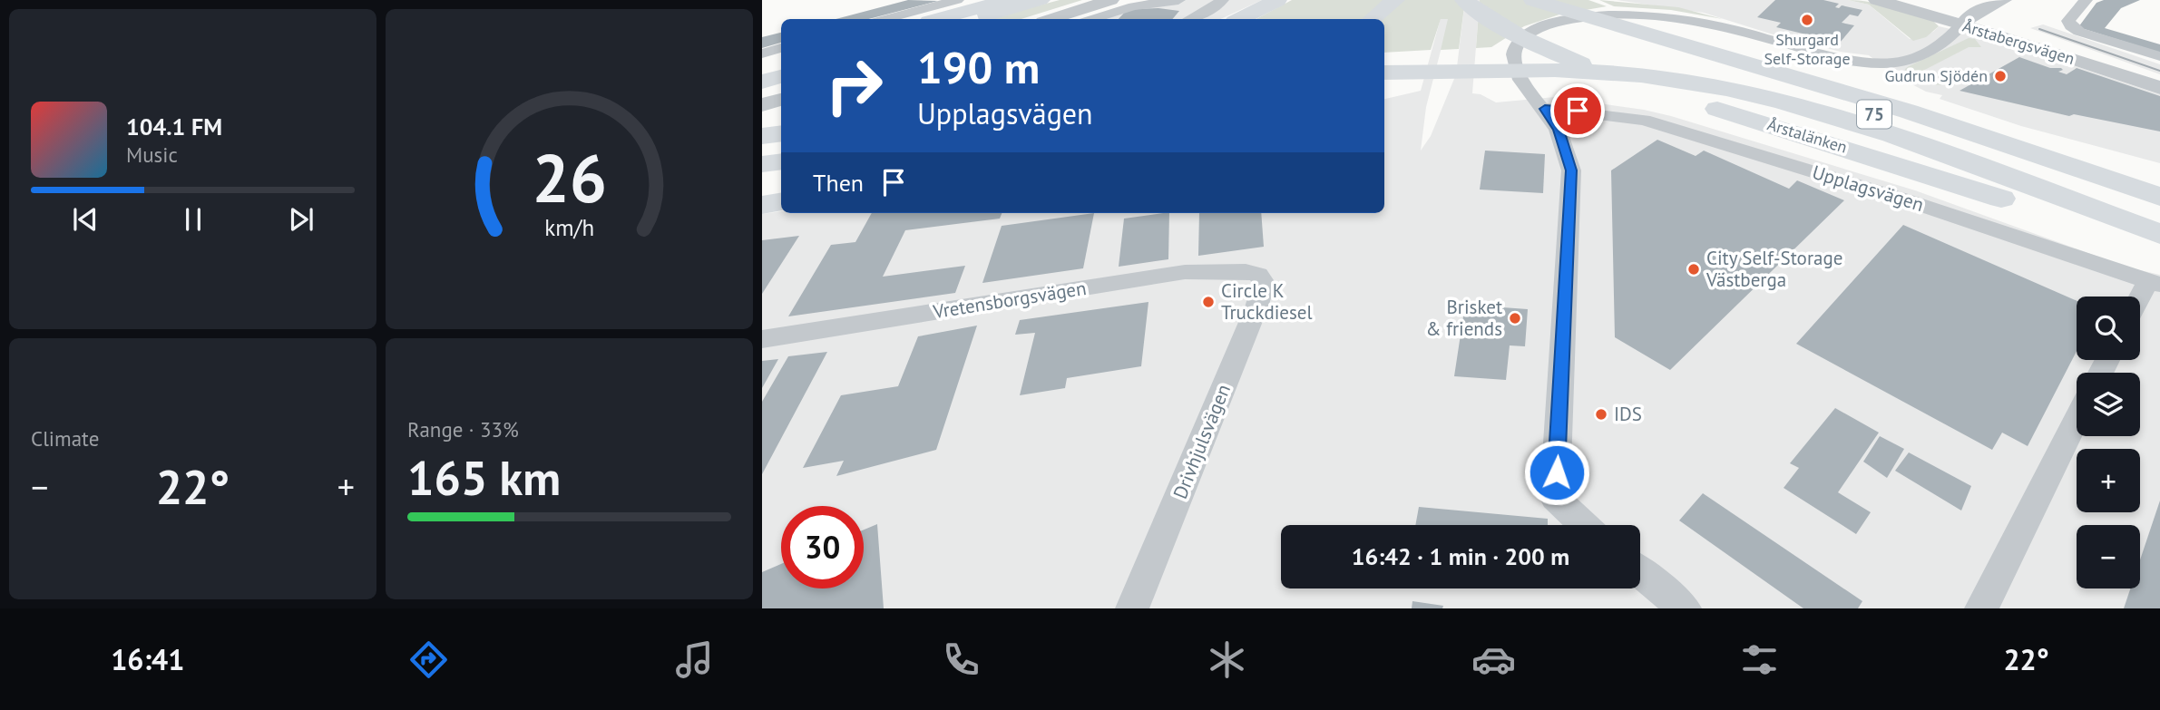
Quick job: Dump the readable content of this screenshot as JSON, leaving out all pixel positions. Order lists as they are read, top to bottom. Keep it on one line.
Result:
{"streets":{"highway":["75","Årstalänken"],"street":["Årstabergsvägen","Upplagsvägen","Vretensborgsvägen","Drivhjulsvägen"]},"crossings":[["Vretensborgsvägen","Drivhjulsvägen"]],"places":["Shurgard Self-Storage","Gudrun Sjödén","City Self-Storage Västberga","Circle K Truckdiesel","Brisket & friends","IDS"],"page":{"turn":["190 m","Upplagsvägen"],"song":["104.1 FM","Music"],"then":"Then","map_buttons":["+","−"],"tile":["Climate",["Range · 33%","165 km"]],"heat":["−","22°","+"],"limit":"30","trip":"16:42 · 1 min · 200 m","tabs":["16:41","22°"],"gauge":["26","km/h"]}}
